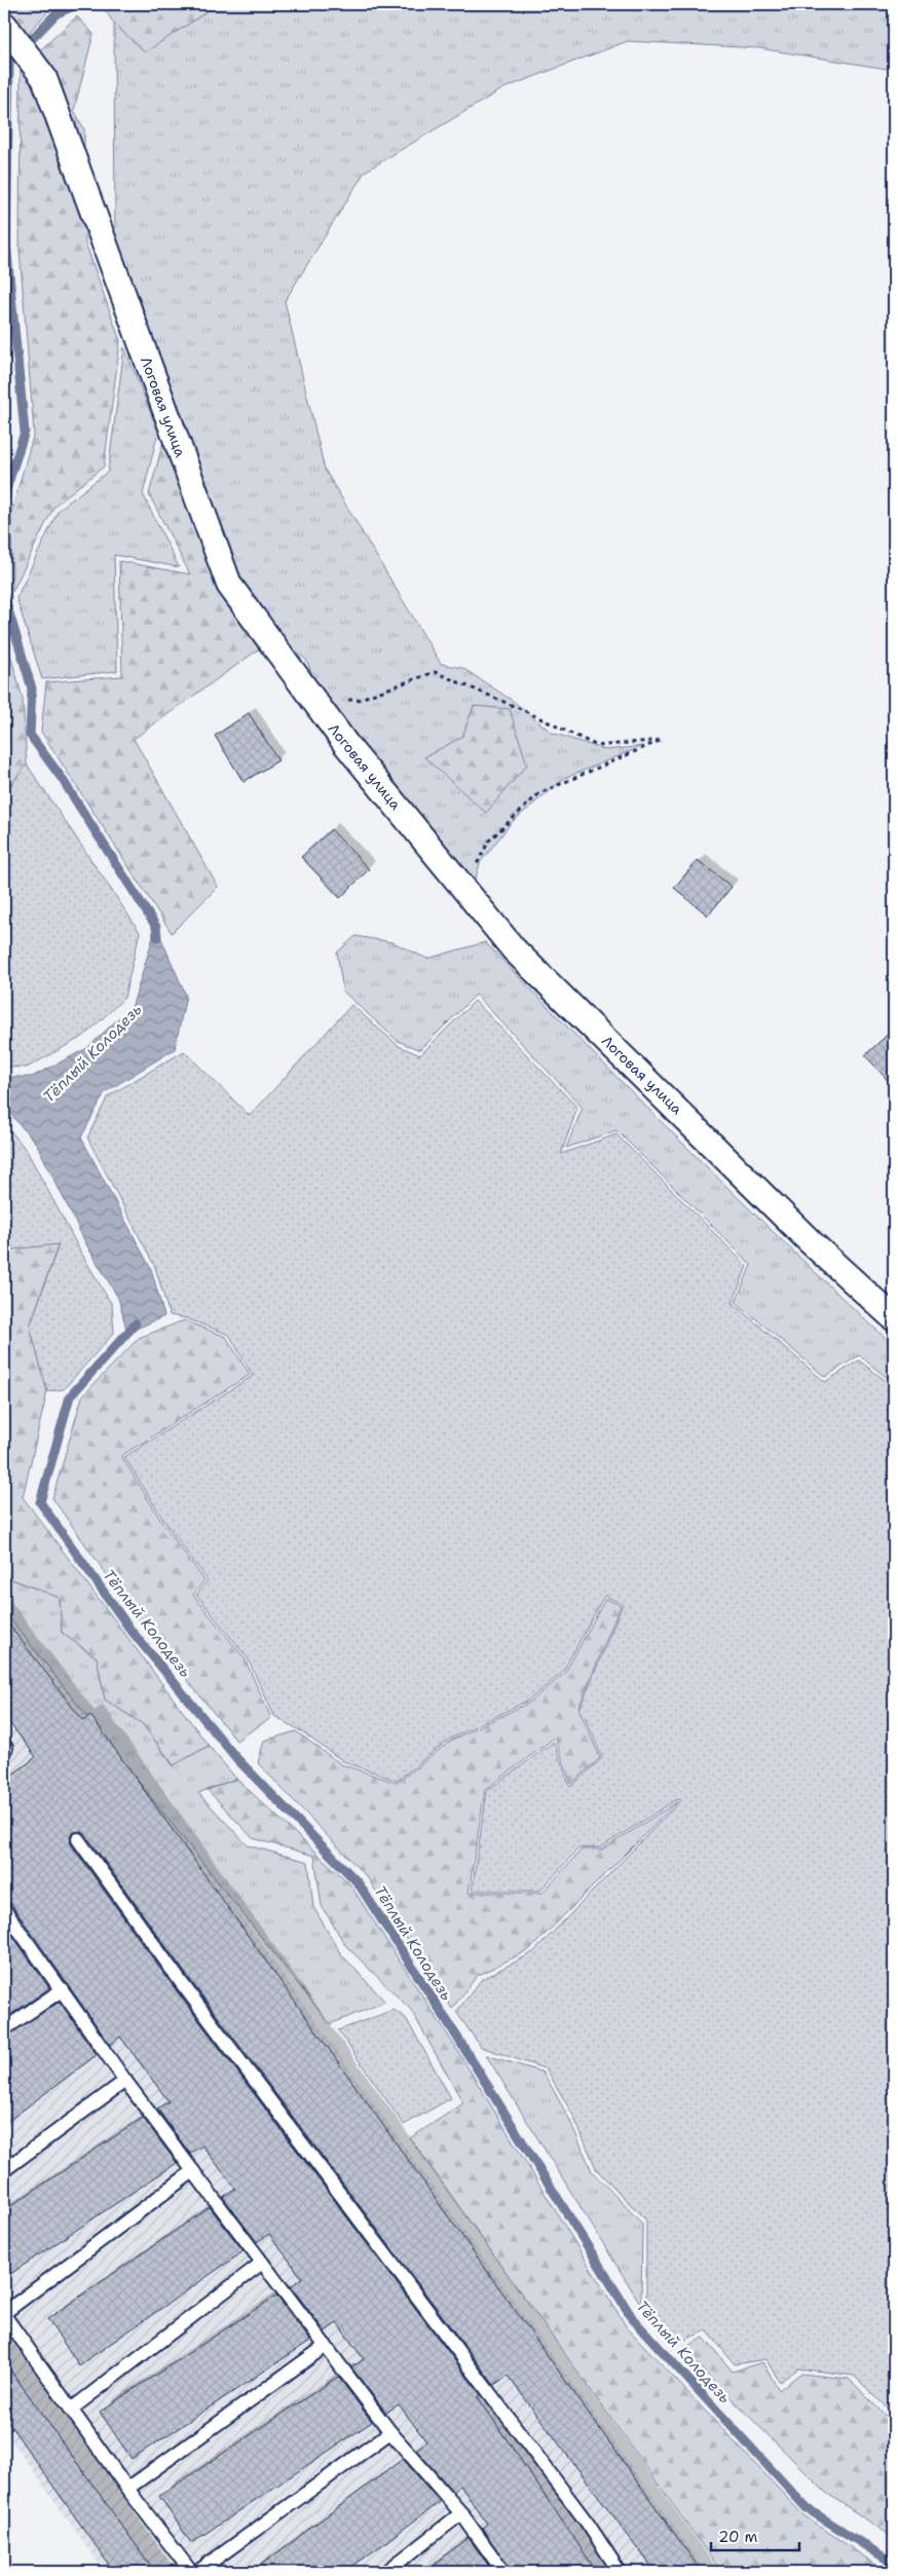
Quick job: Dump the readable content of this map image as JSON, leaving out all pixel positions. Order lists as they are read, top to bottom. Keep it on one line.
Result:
{"streets":{"street":["Логовая улица"]},"water":["Тёплый Колодезь"],"scale_bar":"20 m"}
